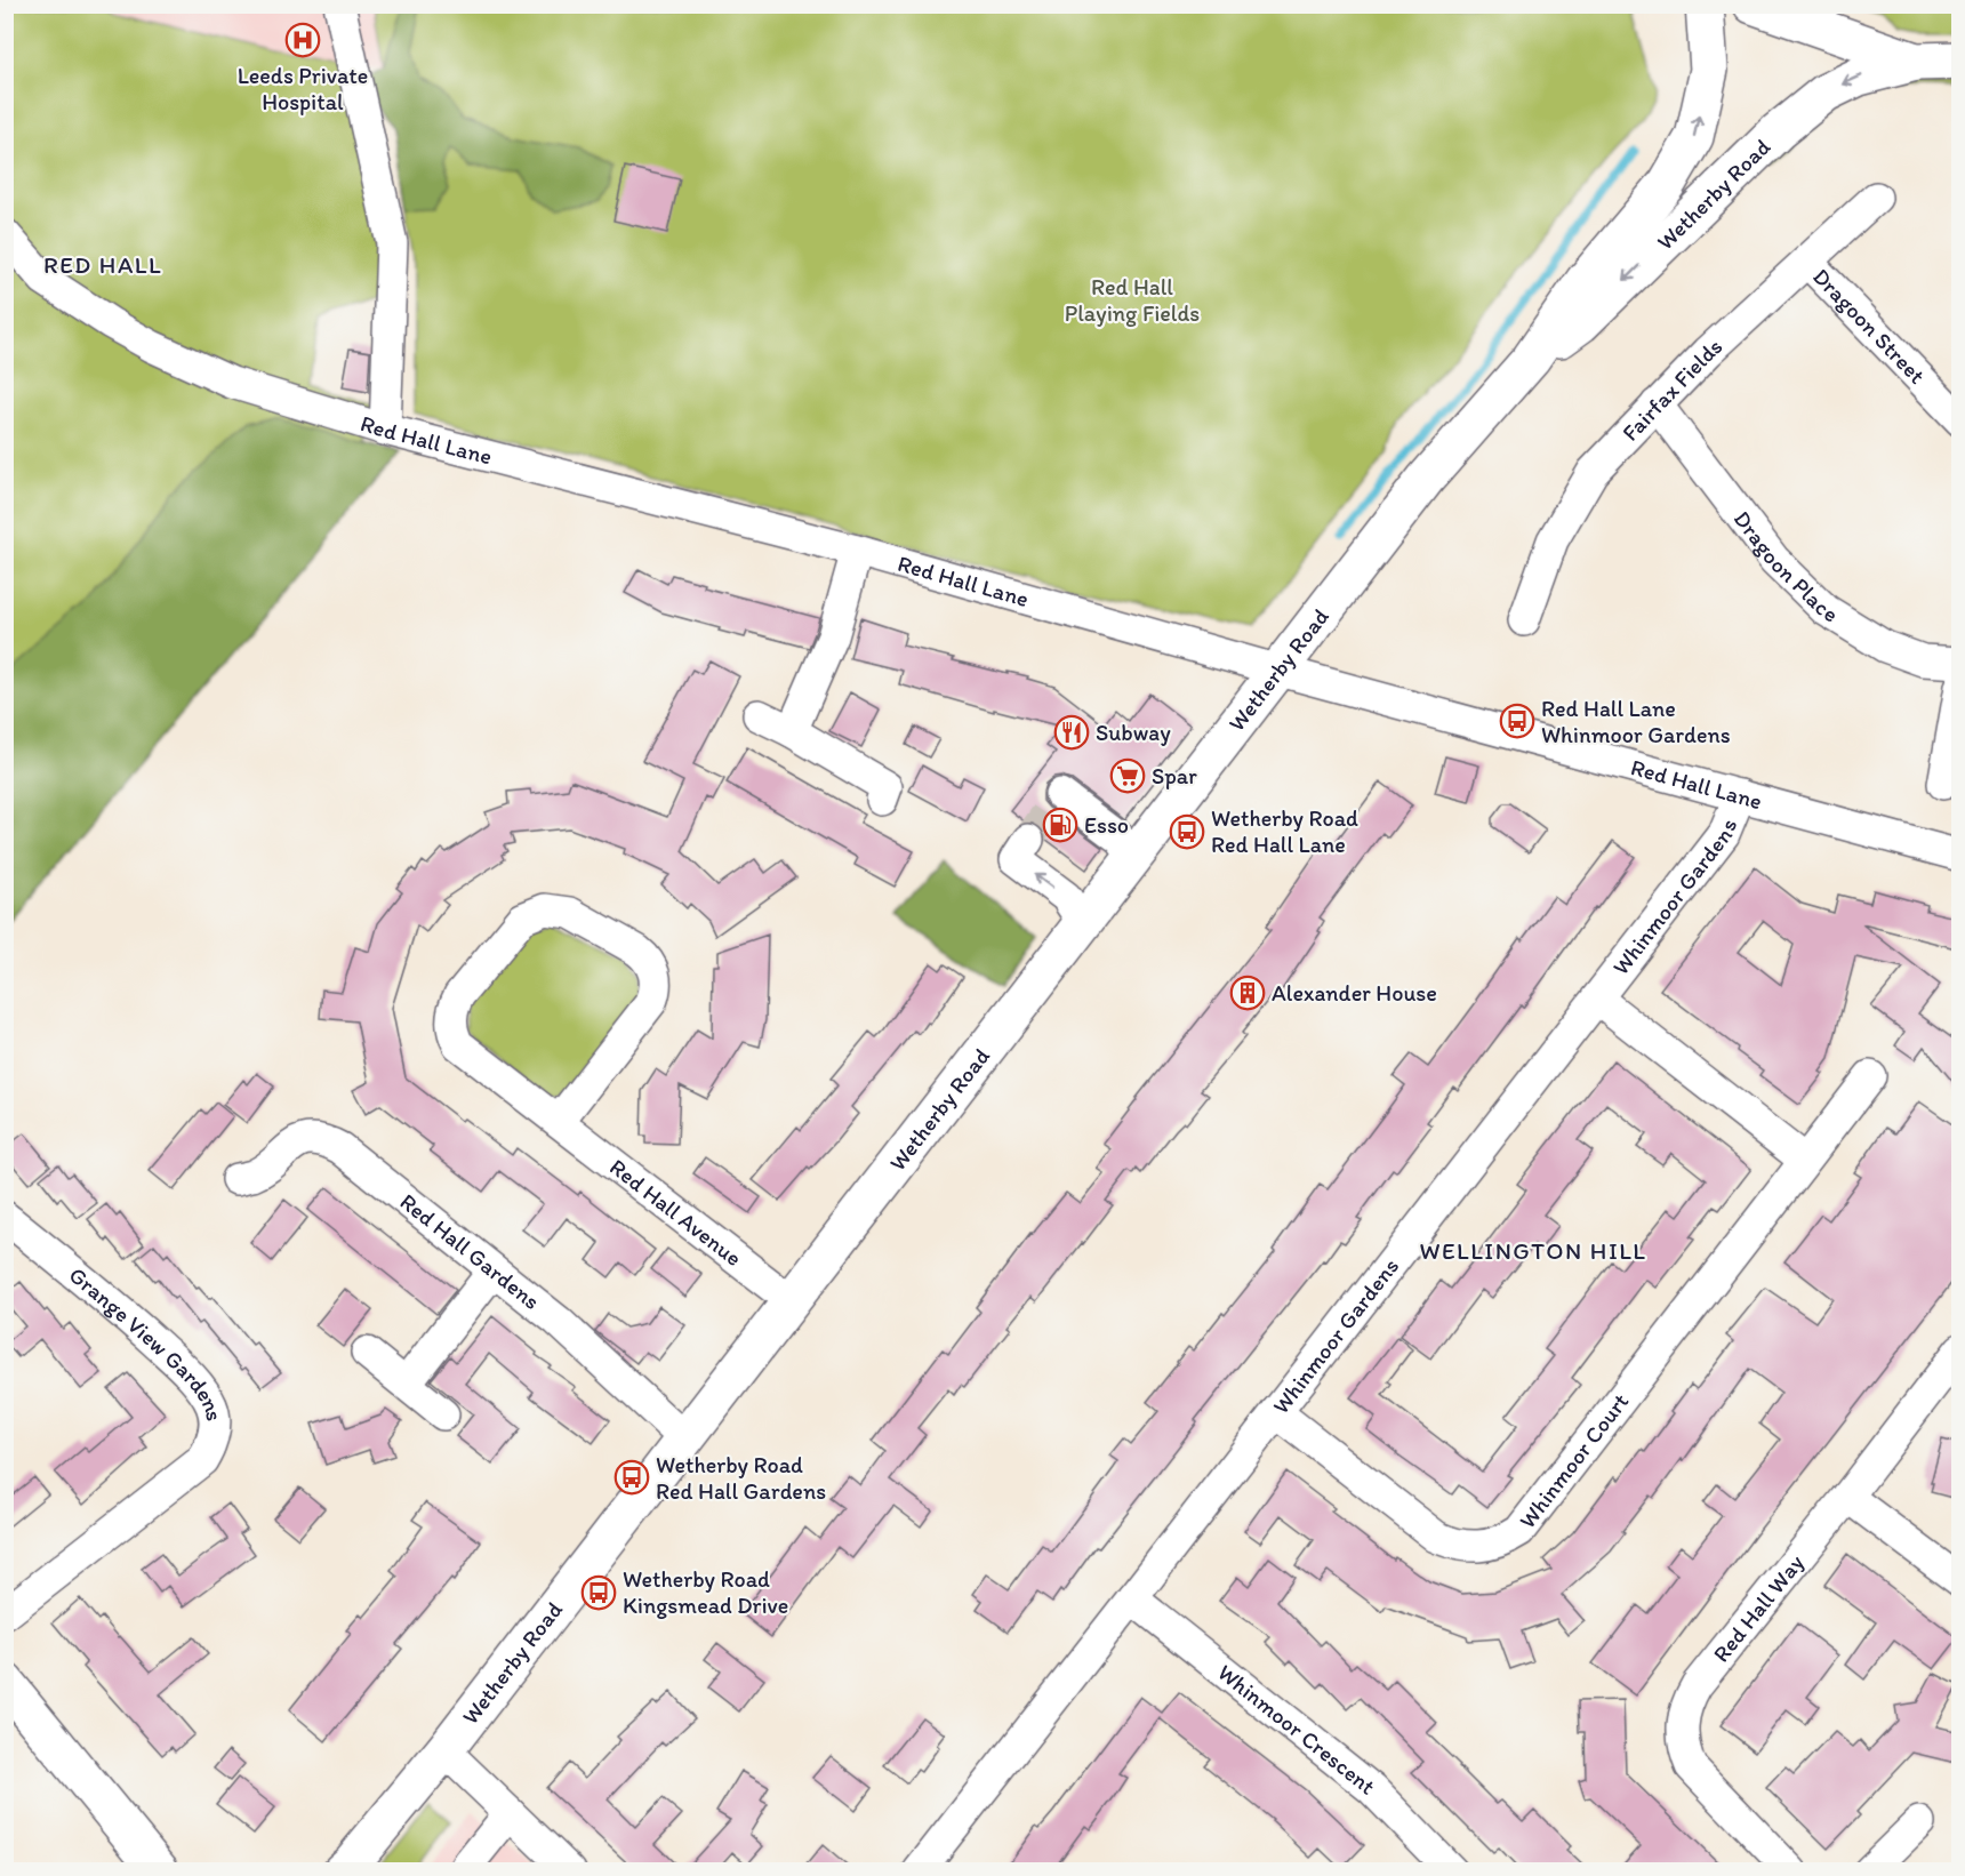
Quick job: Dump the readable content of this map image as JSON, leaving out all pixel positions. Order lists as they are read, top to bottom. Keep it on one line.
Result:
{"streets":{"main road":["Wetherby Road"],"street":["Dragoon Street","Fairfax Fields","Red Hall Lane","Dragoon Place","Whinmoor Gardens","Red Hall Avenue","Red Hall Gardens","Grange View Gardens","Whinmoor Court","Red Hall Way","Whinmoor Crescent"]},"crossings":[["Wetherby Road","Red Hall Lane"],["Wetherby Road","Red Hall Avenue"],["Wetherby Road","Red Hall Gardens"],["Dragoon Street","Fairfax Fields"],["Fairfax Fields","Dragoon Place"],["Red Hall Lane","Whinmoor Gardens"],["Whinmoor Gardens","Whinmoor Court"],["Whinmoor Gardens","Whinmoor Crescent"]],"districts":["RED HALL","WELLINGTON HILL"],"parks":["Red Hall Playing Fields"],"places":{"hospital":["Leeds Private Hospital"],"bus stop":["Red Hall Lane Whinmoor Gardens","Wetherby Road Red Hall Lane","Wetherby Road Red Hall Gardens","Wetherby Road Kingsmead Drive"],"restaurant":["Subway"],"supermarket":["Spar"],"fuel station":["Esso"],"building":["Alexander House"]}}
